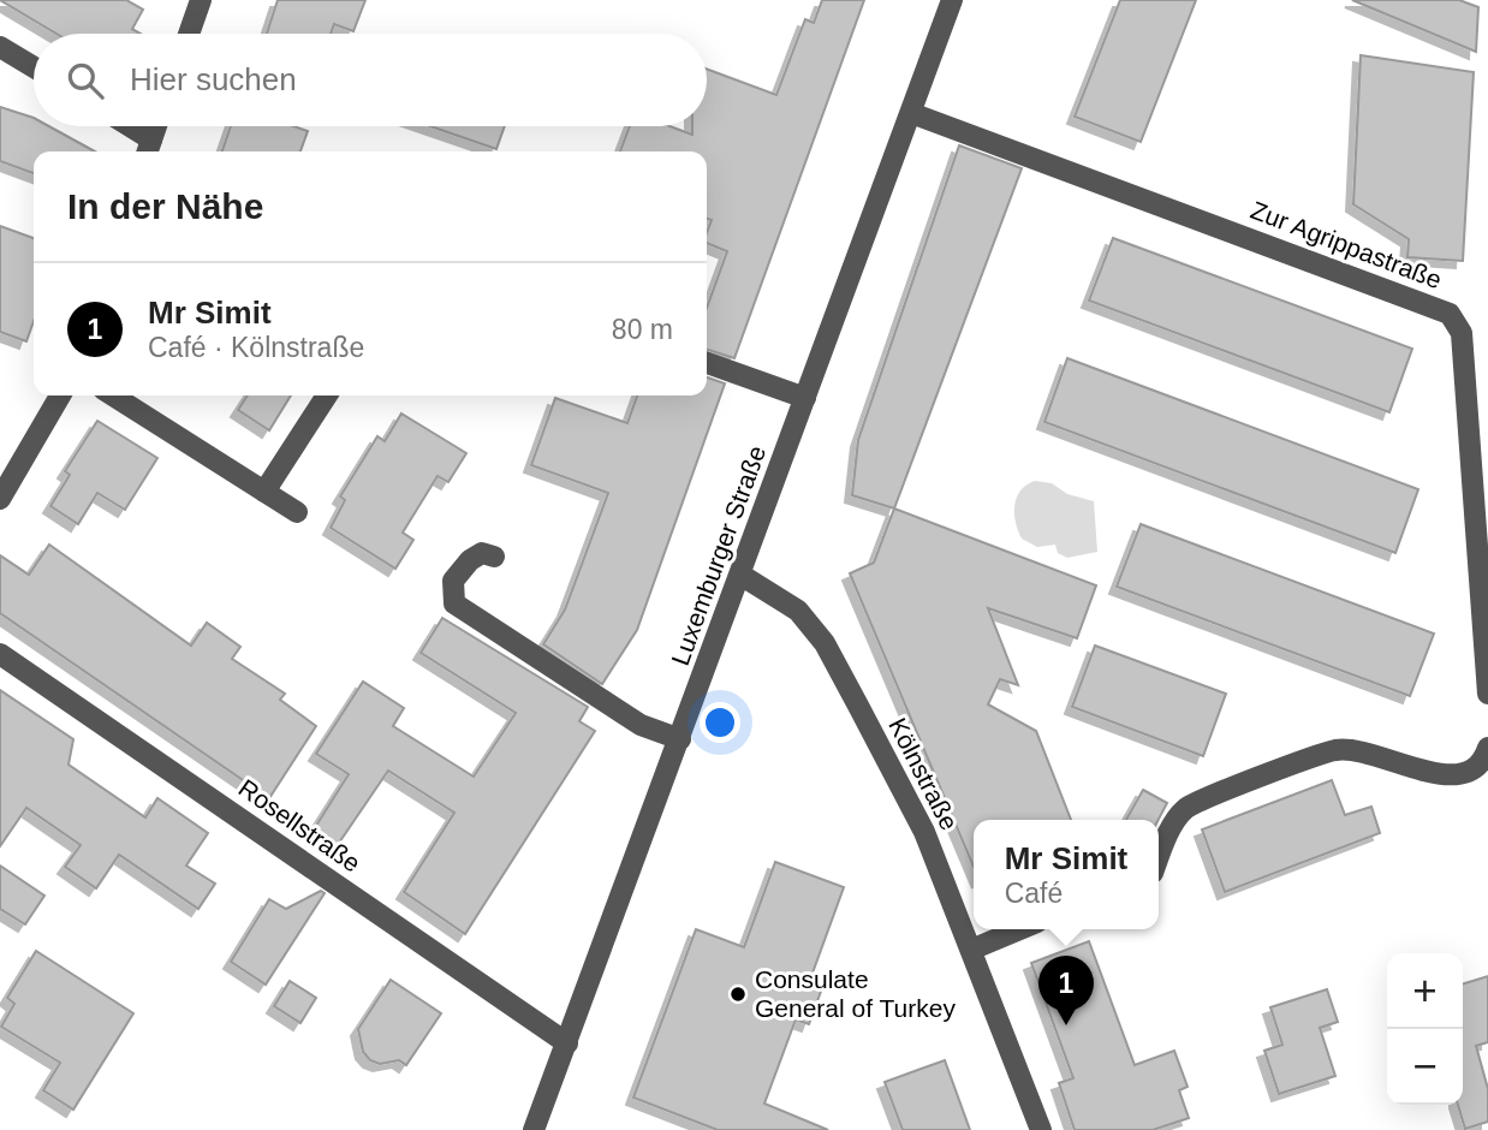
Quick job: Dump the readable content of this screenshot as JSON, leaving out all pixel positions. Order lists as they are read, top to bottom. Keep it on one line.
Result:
{"streets":{"street":["Zur Agrippastraße","Luxemburger Straße","Kölnstraße","Rosellstraße"]},"crossings":[["Zur Agrippastraße","Luxemburger Straße"],["Luxemburger Straße","Kölnstraße"],["Luxemburger Straße","Rosellstraße"]],"places":["Consulate General of Turkey"],"page":{"search":"Hier suchen","heading":"In der Nähe","list":[{"mark":"1","name":"Mr Simit","note":"Café · Kölnstraße","value":"80 m"}],"popup":["Mr Simit","Café"],"map_buttons":["+","−"],"pins":"1"}}
